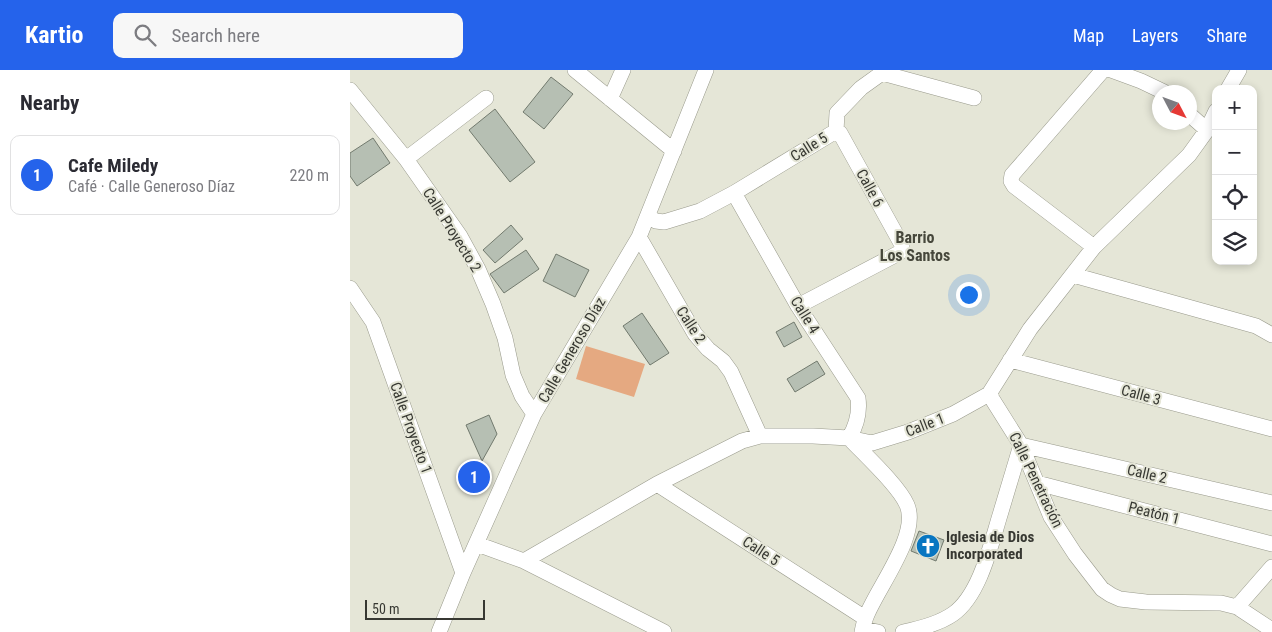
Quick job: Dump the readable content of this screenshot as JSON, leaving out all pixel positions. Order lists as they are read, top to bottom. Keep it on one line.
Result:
{"streets":{"street":["Calle 5","Calle 6","Calle Proyecto 2","Calle 4","Calle 2","Calle Generoso Díaz","Calle 3","Calle 1","Calle Proyecto 1","Calle Penetración","Peatón 1"]},"crossings":[["Calle 5","Calle 6"],["Calle 5","Calle 4"],["Calle 5","Calle Generoso Díaz"],["Calle 5","Calle 1"],["Calle 6","Calle 4"],["Calle Proyecto 2","Calle Generoso Díaz"],["Calle 4","Calle 1"],["Calle 2","Calle Generoso Díaz"],["Calle 2","Calle 1"],["Calle 2","Calle Penetración"],["Calle Generoso Díaz","Calle Proyecto 1"],["Calle 1","Calle Penetración"],["Calle Penetración","Peatón 1"]],"districts":["Barrio Los Santos"],"places":{"church":["Iglesia de Dios Incorporated"]},"scale_bar":"50 m","north":"bottom right","page":{"header":"Kartio","search":"Search here","nav":["Map","Layers","Share"],"heading":"Nearby","map_buttons":["+","−"],"list":[{"mark":"1","name":"Cafe Miledy","note":"Café · Calle Generoso Díaz","value":"220 m"}],"pins":"1","scale":"50 m"}}
